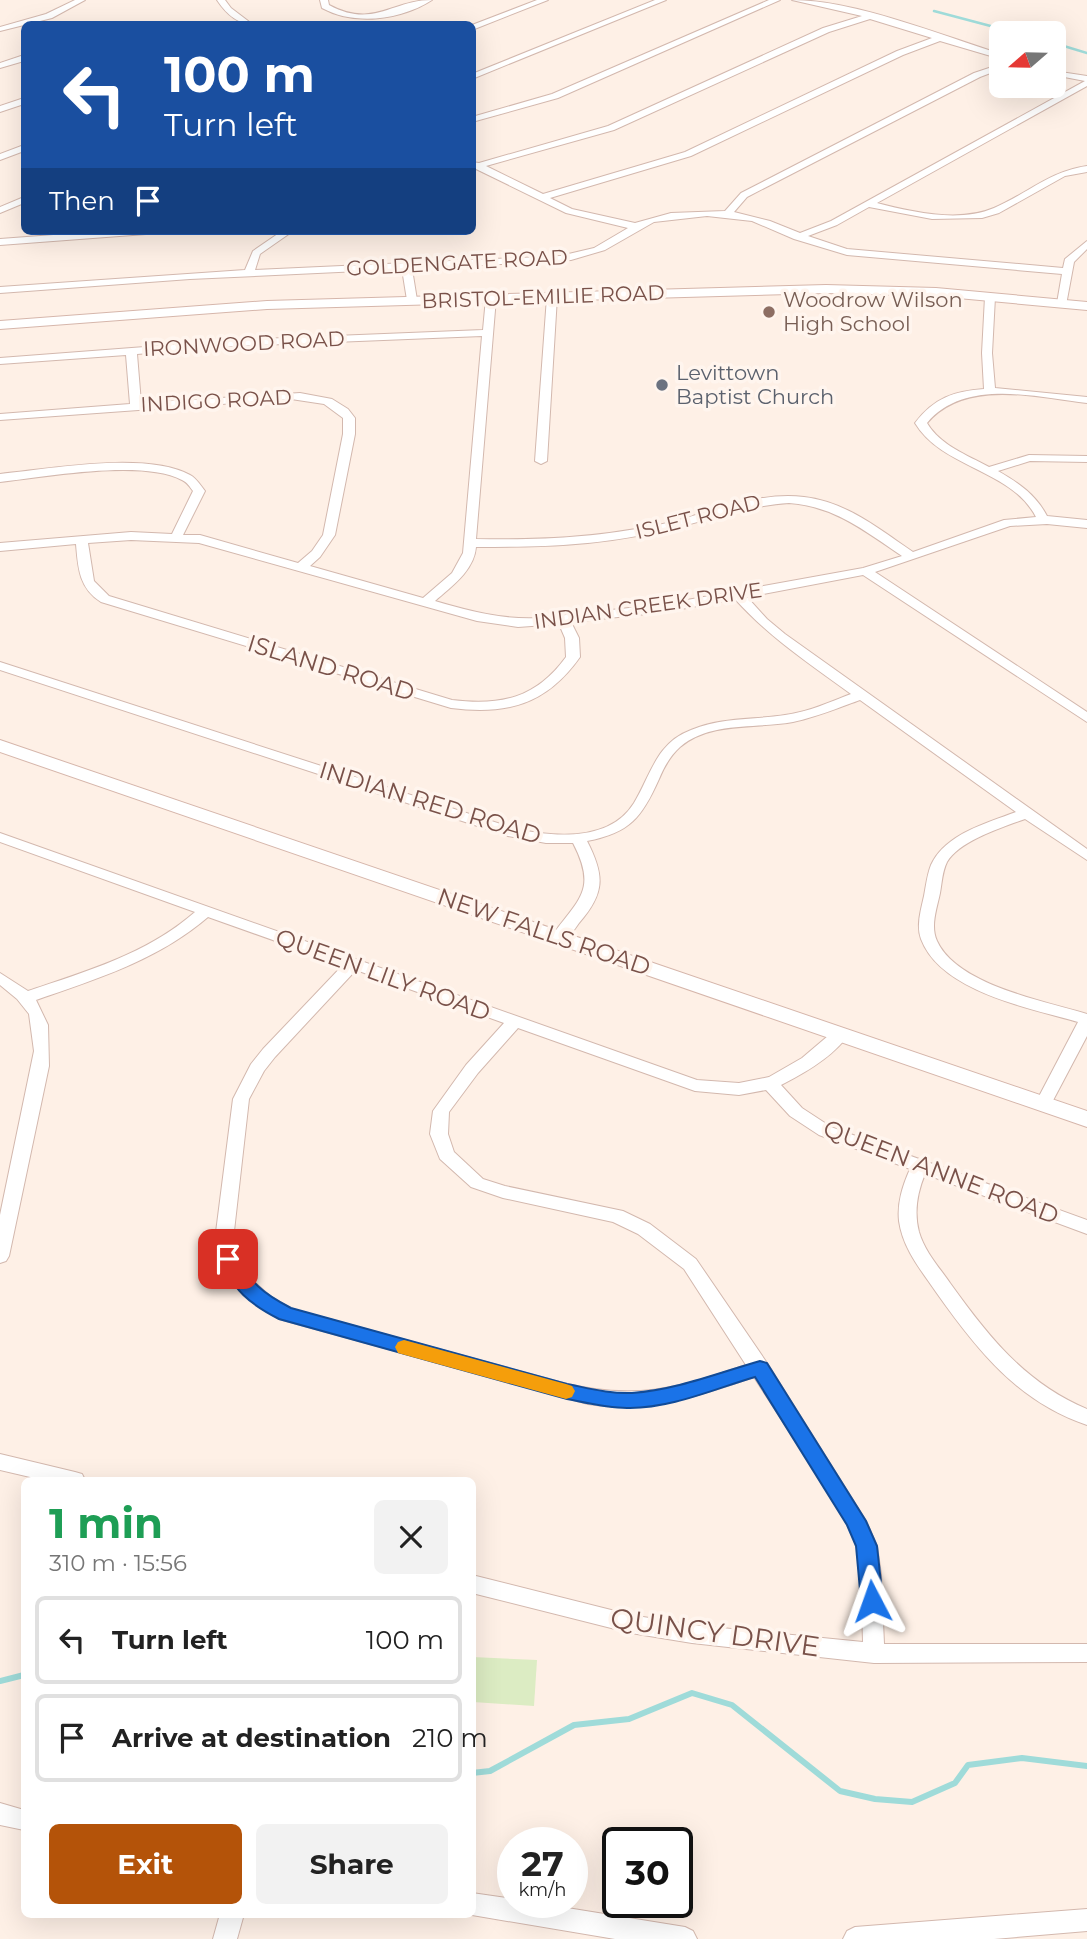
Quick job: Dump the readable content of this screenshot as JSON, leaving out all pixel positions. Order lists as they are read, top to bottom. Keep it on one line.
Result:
{"streets":{"street":["GOLDENGATE ROAD","BRISTOL-EMILIE ROAD","IRONWOOD ROAD","INDIGO ROAD","ISLET ROAD","INDIAN CREEK DRIVE","ISLAND ROAD","INDIAN RED ROAD","NEW FALLS ROAD","QUEEN LILY ROAD","QUEEN ANNE ROAD","QUINCY DRIVE"]},"crossings":[["INDIGO ROAD","INDIAN CREEK DRIVE"],["ISLET ROAD","INDIAN CREEK DRIVE"],["INDIAN CREEK DRIVE","ISLAND ROAD"],["QUEEN LILY ROAD","QUEEN ANNE ROAD"]],"places":["Woodrow Wilson High School","Levittown Baptist Church"],"north":"left","page":{"turn":["100 m","Turn left"],"then":"Then","heading":["1 min","310 m · 15:56"],"list":[{"name":"Turn left","value":"100 m"},{"name":"Arrive at destination","value":"210 m"}],"buttons":["Exit","Share"],"speed":"27 km/h","limit":"30"}}
